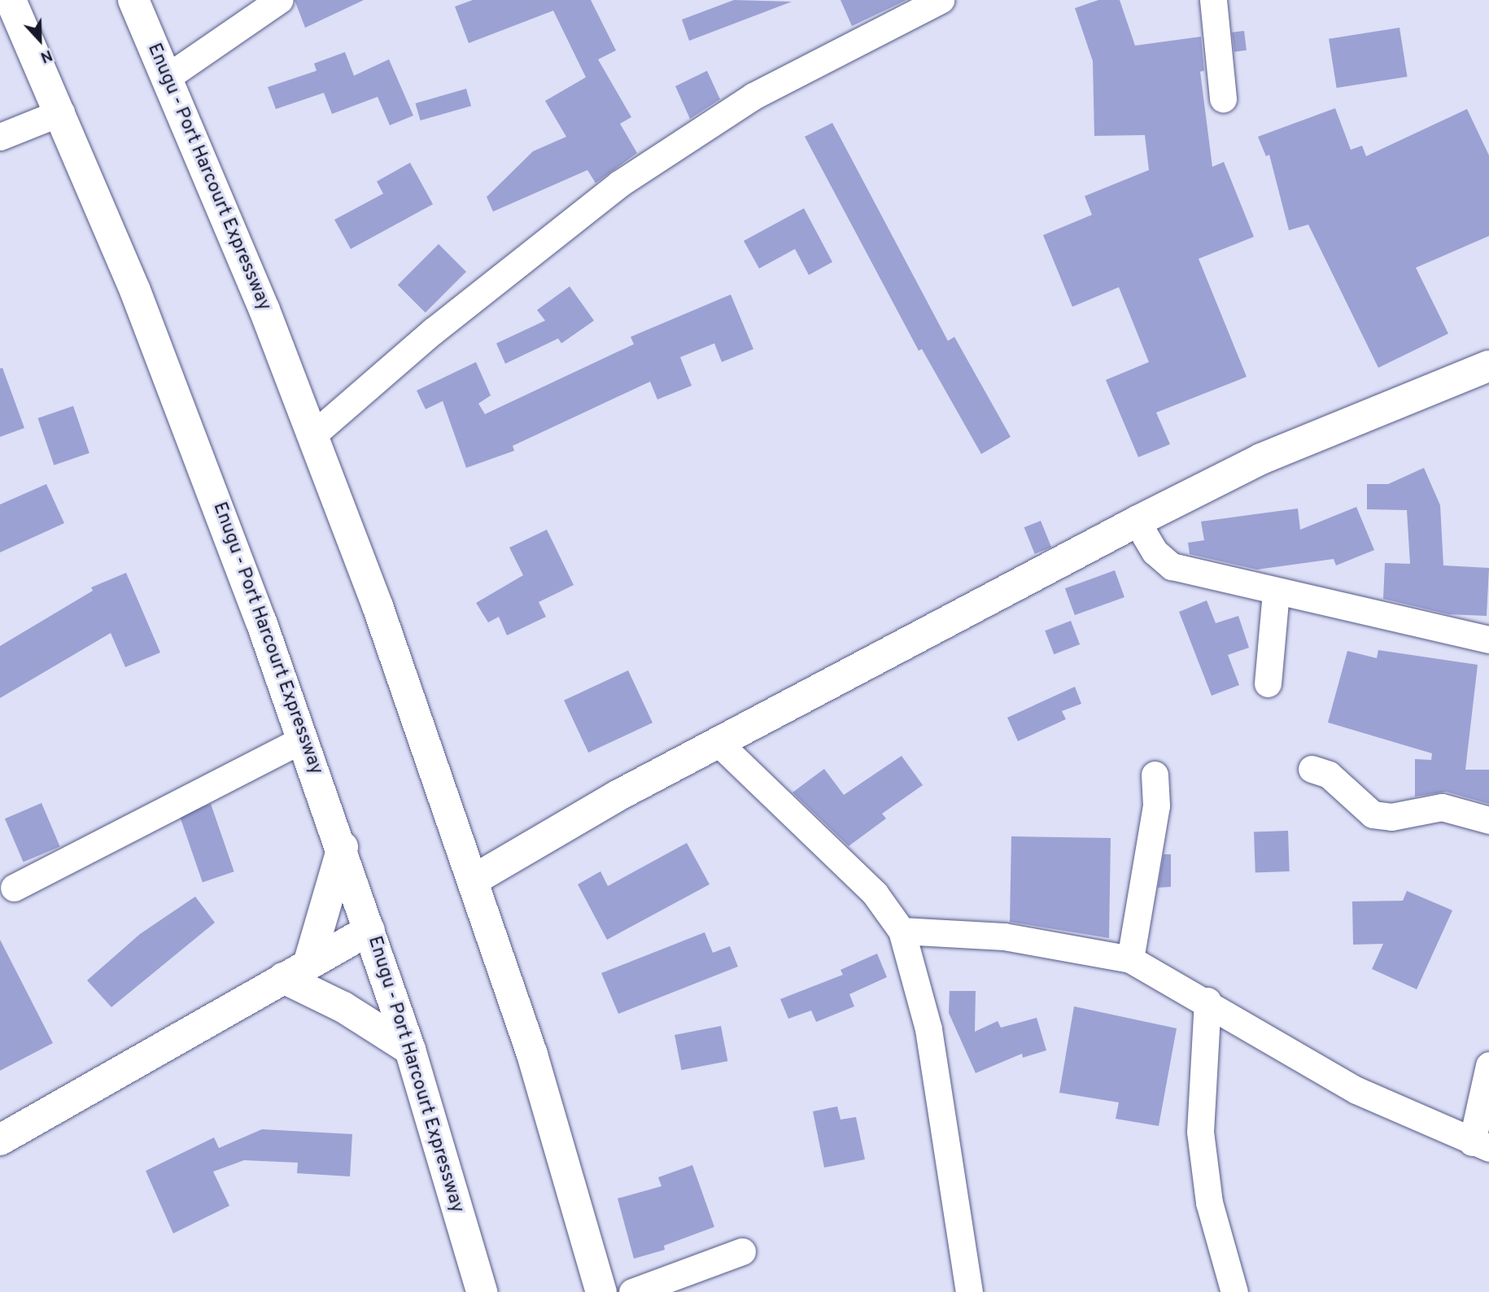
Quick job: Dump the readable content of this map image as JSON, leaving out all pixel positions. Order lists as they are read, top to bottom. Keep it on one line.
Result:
{"streets":{"main road":["Enugu - Port Harcourt Expressway"]},"north":"bottom"}
